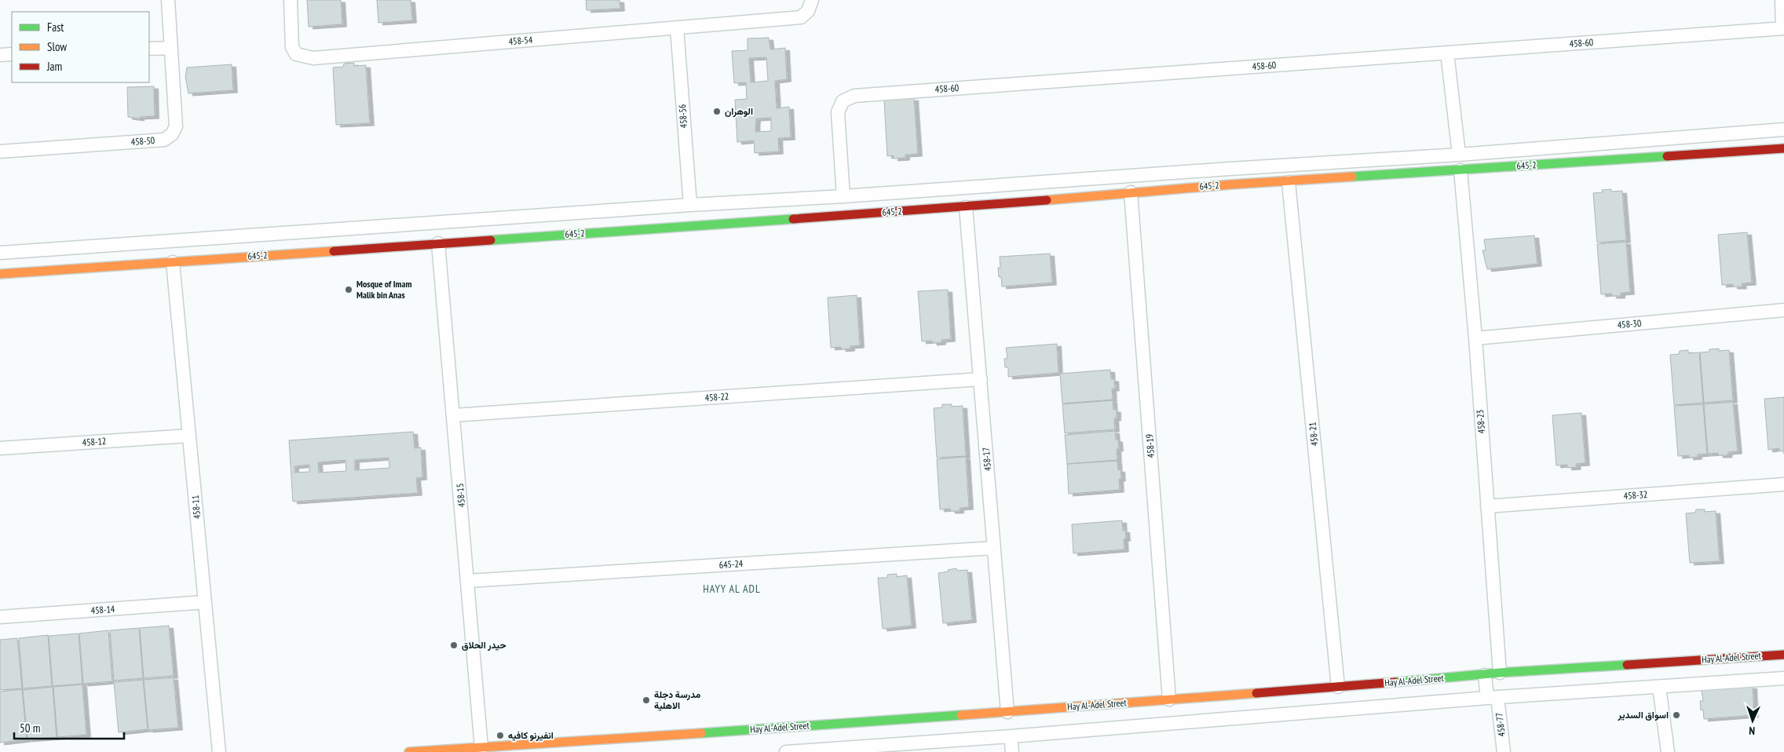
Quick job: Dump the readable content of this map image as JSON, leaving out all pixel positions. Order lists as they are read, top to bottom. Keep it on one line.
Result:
{"streets":{"street":["458-54","458-60","458-56","458-50","645-2","458-30","458-22","458-23","458-21","458-12","458-19","458-17","458-15","458-32","458-11","645-24","458-14","Hay Al-Adel Street","458-77"]},"crossings":[["458-54","458-56"],["458-60","645-2"],["458-56","645-2"],["645-2","458-23"],["645-2","458-21"],["645-2","458-19"],["645-2","458-17"],["645-2","458-15"],["645-2","458-11"],["458-30","458-23"],["458-22","458-17"],["458-22","458-15"],["458-23","458-32"],["458-23","Hay Al-Adel Street"],["458-21","Hay Al-Adel Street"],["458-12","458-11"],["458-19","Hay Al-Adel Street"],["458-17","645-24"],["458-17","Hay Al-Adel Street"],["458-15","645-24"],["458-15","Hay Al-Adel Street"],["458-11","458-14"],["Hay Al-Adel Street","458-77"]],"districts":["HAYY AL ADL"],"places":["الوهران","Mosque of Imam Malik bin Anas","حيدر الحلاق","مدرسة دجلة الاهلية","اسواق السدير","انفيرنو كافيه"],"legend":["Fast","Slow","Jam"],"scale_bar":"50 m","north":"bottom"}
